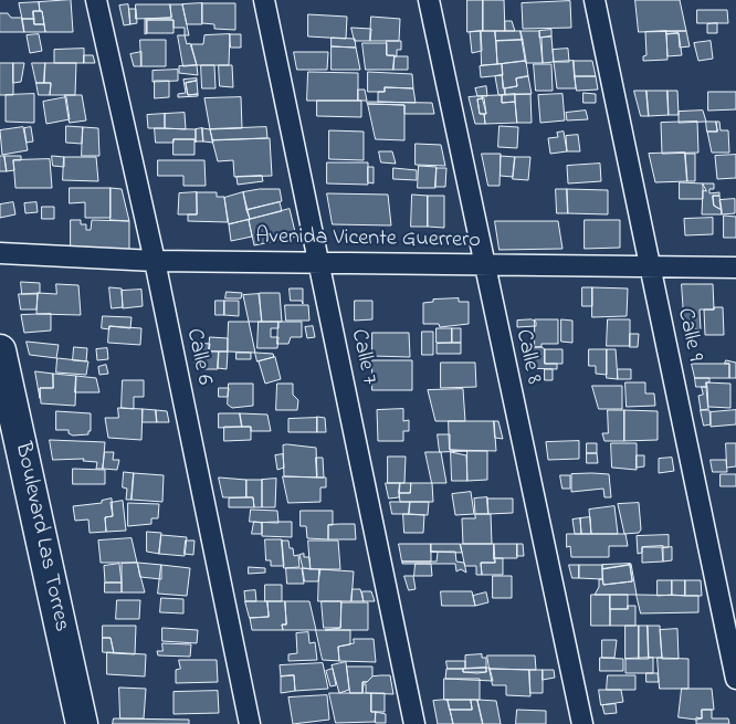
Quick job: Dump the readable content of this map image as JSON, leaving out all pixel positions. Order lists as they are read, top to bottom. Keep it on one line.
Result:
{"streets":{"main road":["Boulevard Las Torres"],"street":["Avenida Vicente Guerrero","Calle 9","Calle 6","Calle 7","Calle 8"]},"crossings":[["Avenida Vicente Guerrero","Calle 9"],["Avenida Vicente Guerrero","Calle 6"],["Avenida Vicente Guerrero","Calle 7"],["Avenida Vicente Guerrero","Calle 8"]]}
